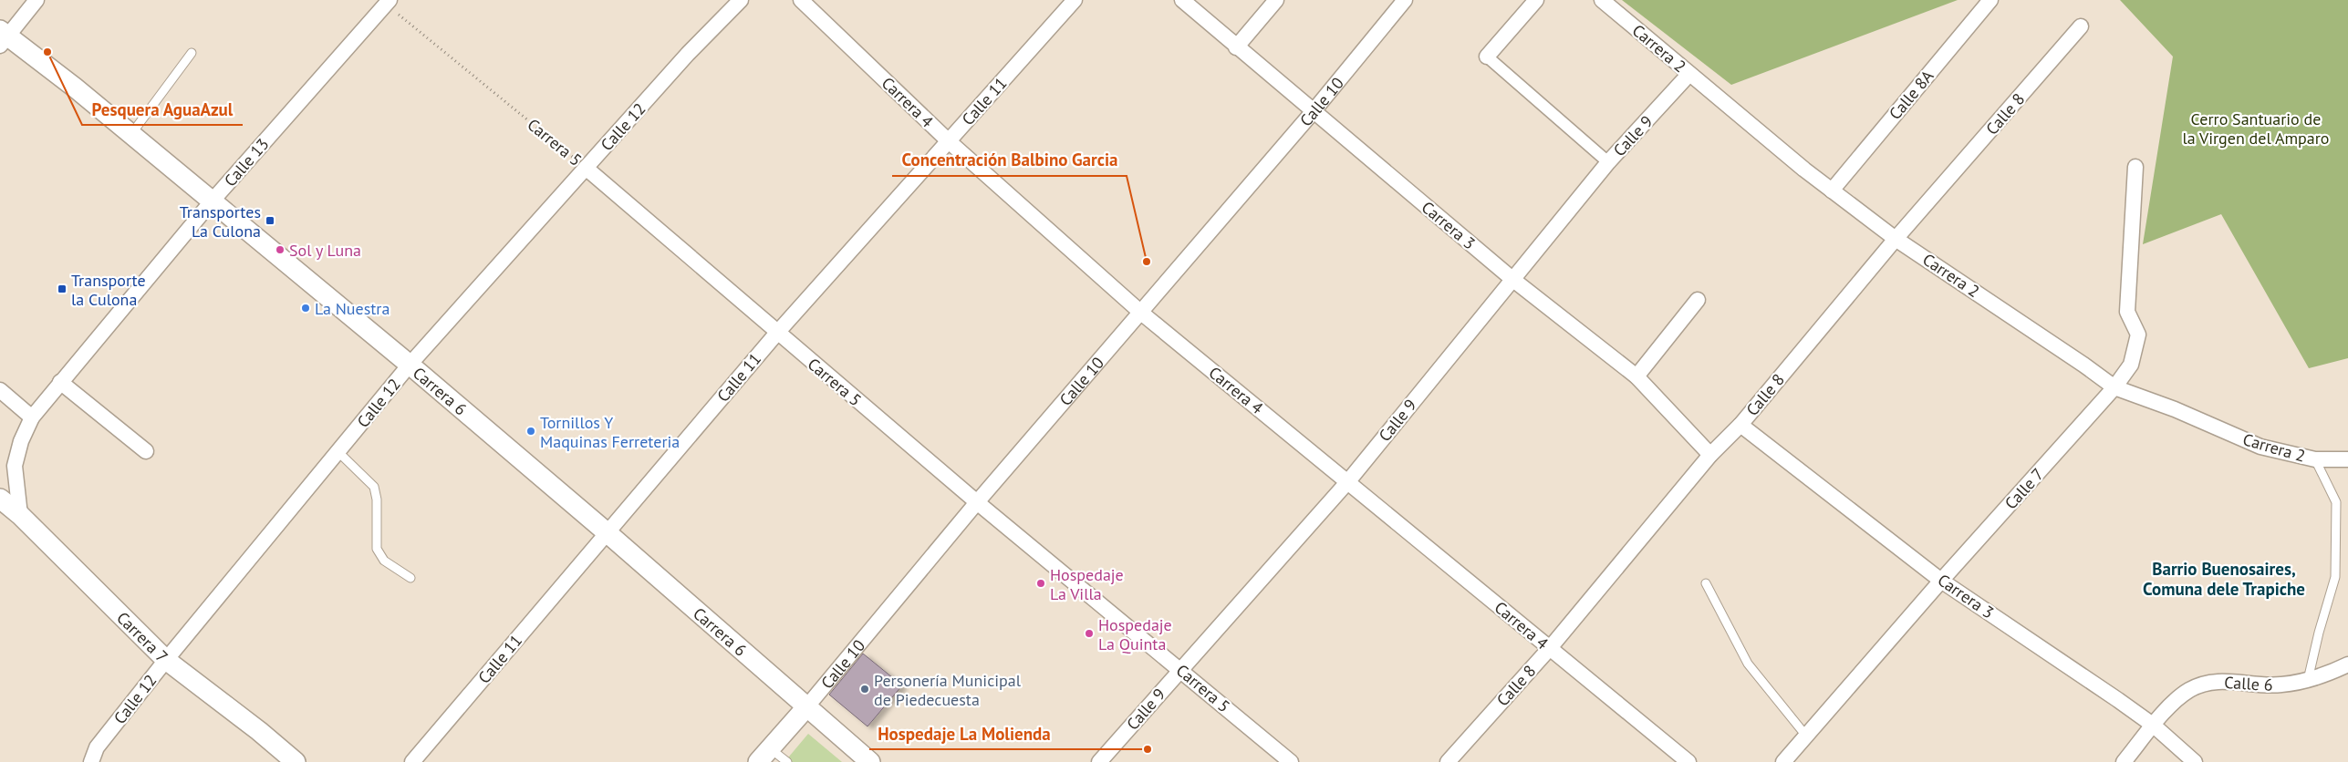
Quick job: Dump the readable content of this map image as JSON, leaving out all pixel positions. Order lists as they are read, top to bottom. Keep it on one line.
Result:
{"streets":{"street":["Carrera 2","Calle 8A","Calle 11","Calle 10","Carrera 4","Calle 8","Calle 12","Calle 9","Carrera 5","Calle 13","Carrera 3","Carrera 6","Calle 7","Carrera 7","Calle 6"]},"crossings":[["Carrera 2","Calle 8A"],["Carrera 2","Calle 8"],["Carrera 2","Calle 9"],["Carrera 2","Calle 7"],["Calle 11","Carrera 4"],["Calle 11","Carrera 5"],["Calle 11","Carrera 6"],["Calle 10","Carrera 4"],["Calle 10","Carrera 5"],["Calle 10","Carrera 3"],["Calle 10","Carrera 6"],["Carrera 4","Calle 8"],["Carrera 4","Calle 9"],["Calle 8","Carrera 3"],["Calle 12","Carrera 5"],["Calle 12","Carrera 6"],["Calle 12","Carrera 7"],["Calle 9","Carrera 5"],["Calle 9","Carrera 3"],["Carrera 5","Calle 13"],["Calle 13","Carrera 6"],["Calle 13","Carrera 7"],["Carrera 3","Calle 7"],["Carrera 3","Calle 6"]],"districts":["Barrio Buenosaires, Comuna dele Trapiche"],"parks":["Cerro Santuario de la Virgen del Amparo"],"places":{"other":["Pesquera AguaAzul","Sol y Luna","Concentración Balbino Garcia","La Nuestra","Tornillos Y Maquinas Ferreteria","Hospedaje La Villa","Hospedaje La Quinta","Personería Municipal de Piedecuesta","Hospedaje La Molienda"],"transit":["Transportes La Culona","Transporte la Culona"]}}
